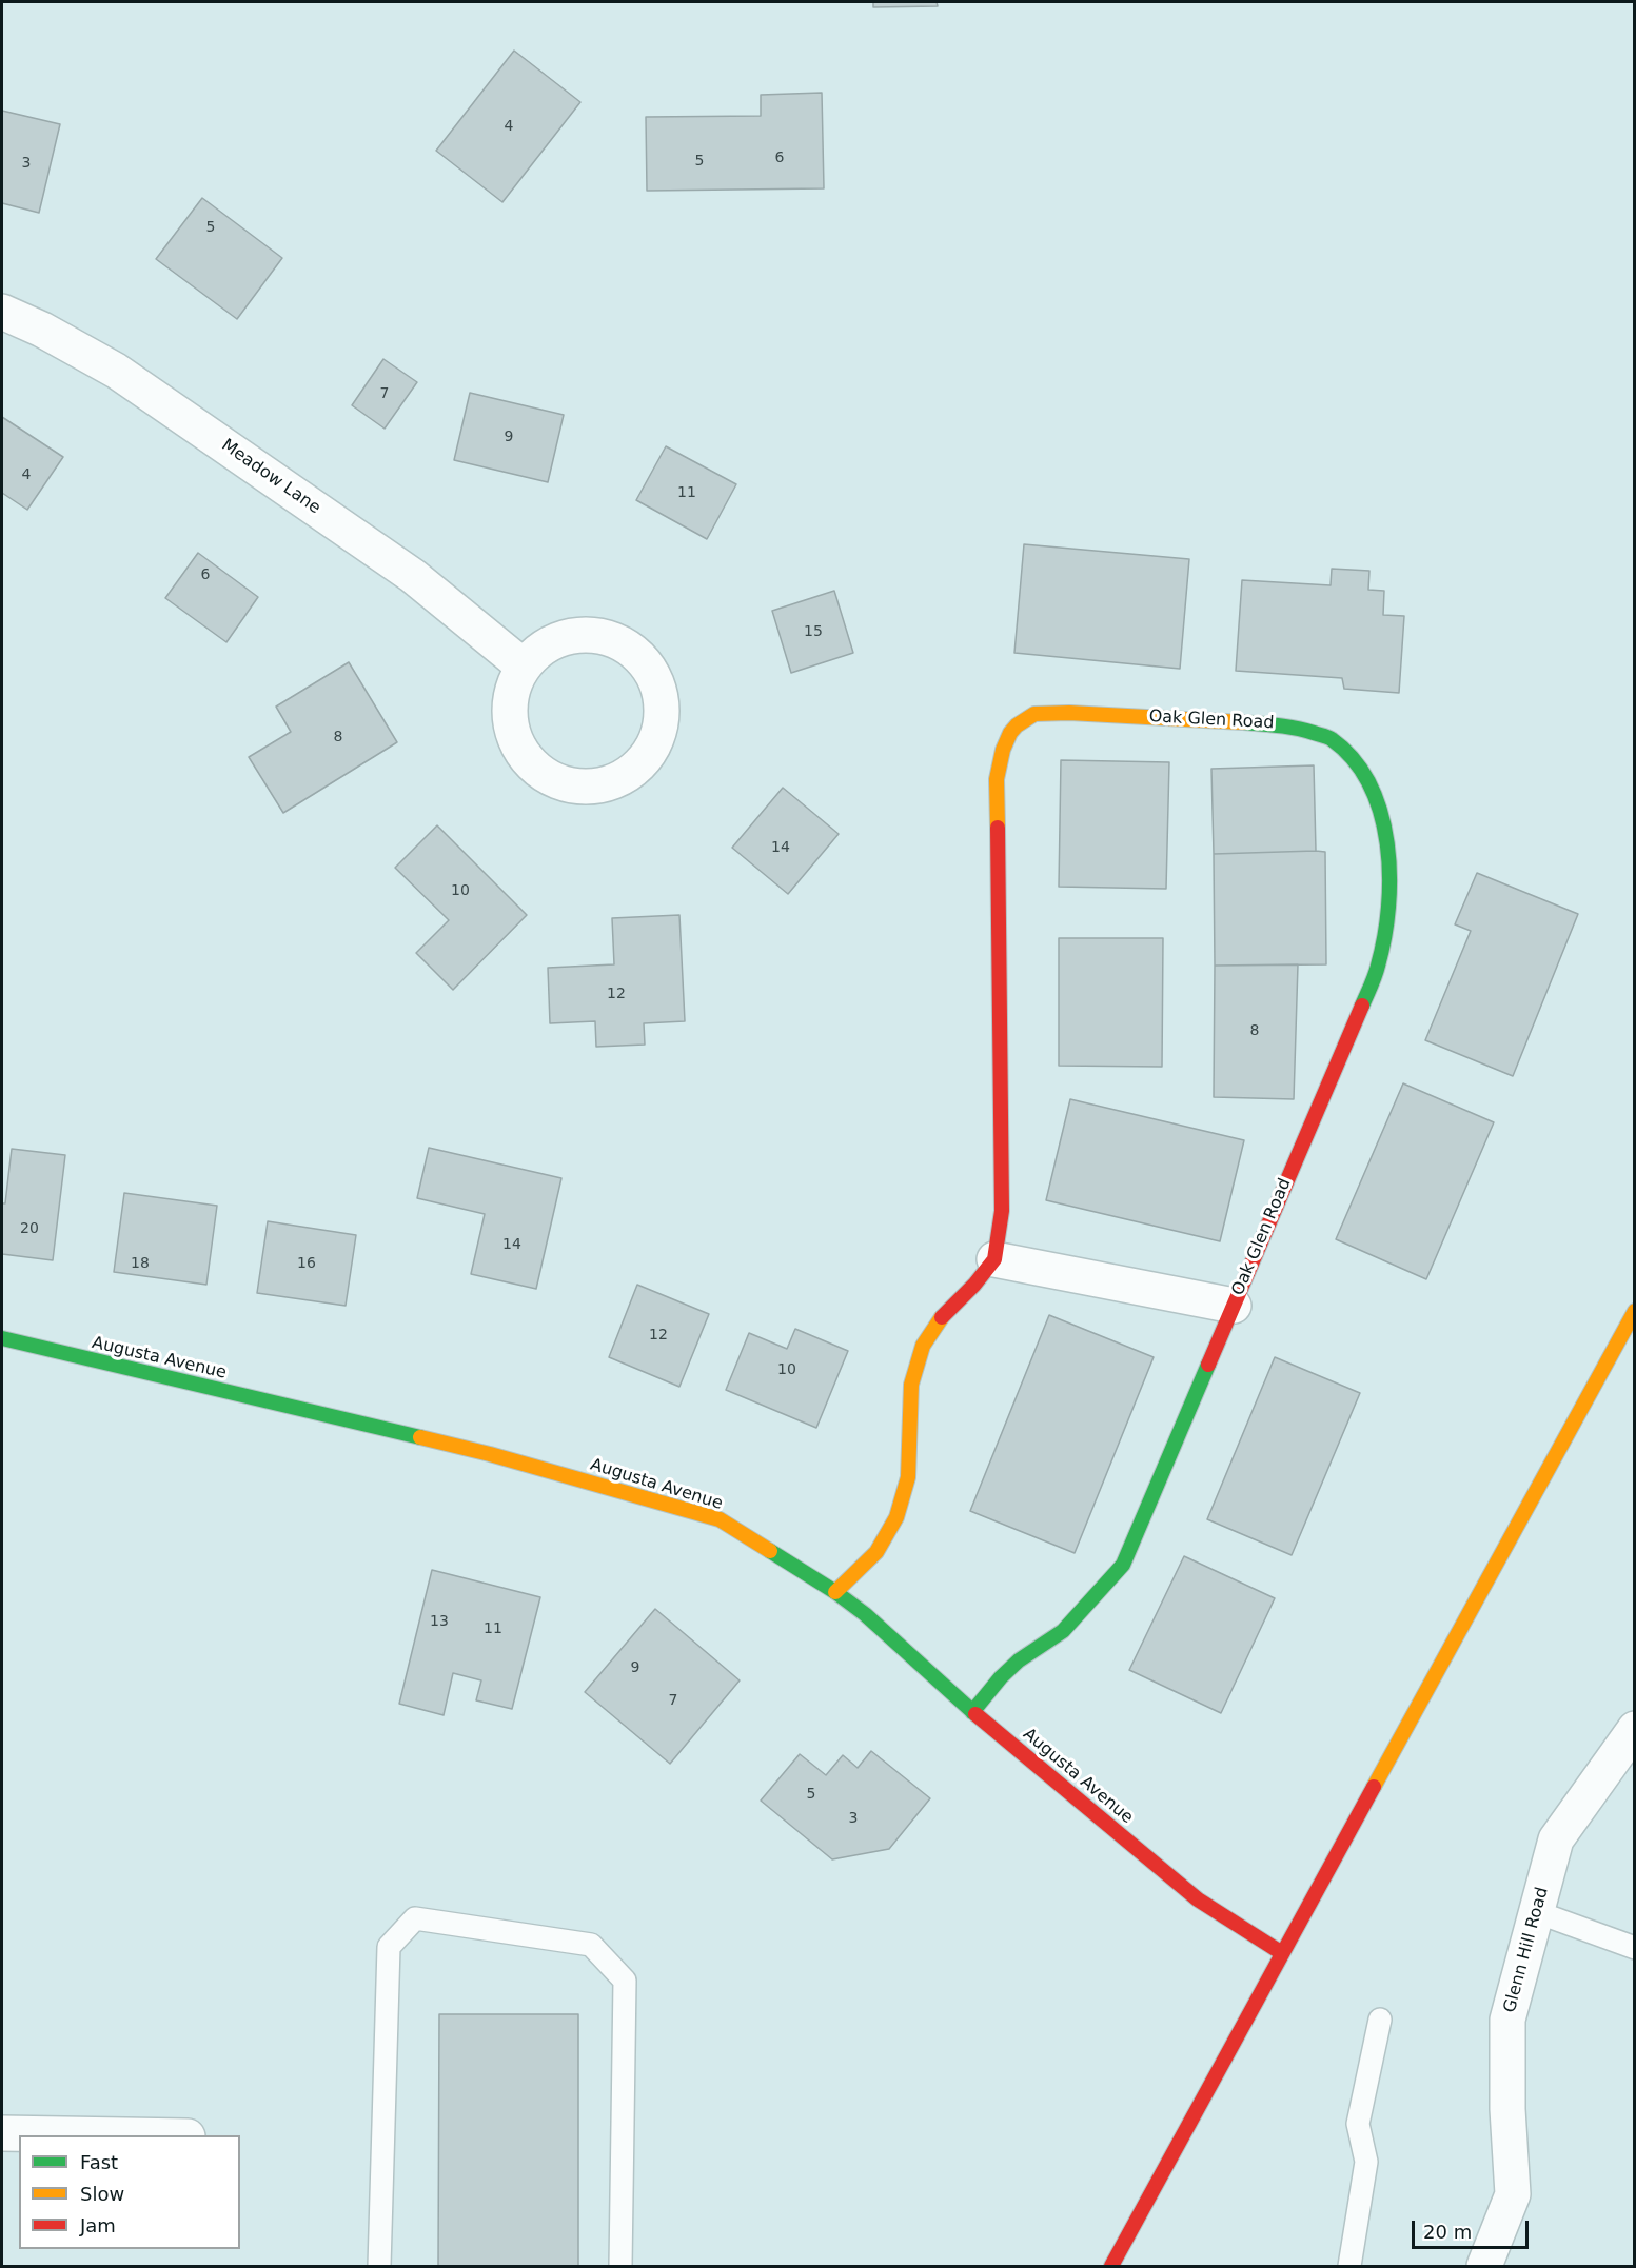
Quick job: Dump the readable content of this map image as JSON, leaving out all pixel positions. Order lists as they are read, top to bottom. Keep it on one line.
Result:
{"streets":{"street":["Meadow Lane","Oak Glen Road","Augusta Avenue","Glenn Hill Road"]},"crossings":[["Oak Glen Road","Augusta Avenue"]],"house_numbers":["4","6","5","3","5","7","9","4","11","6","15","8","14","10","12","8","20","14","18","16","12","10","13","11","9","7","5","3"],"legend":["Fast","Slow","Jam"],"scale_bar":"20 m"}
